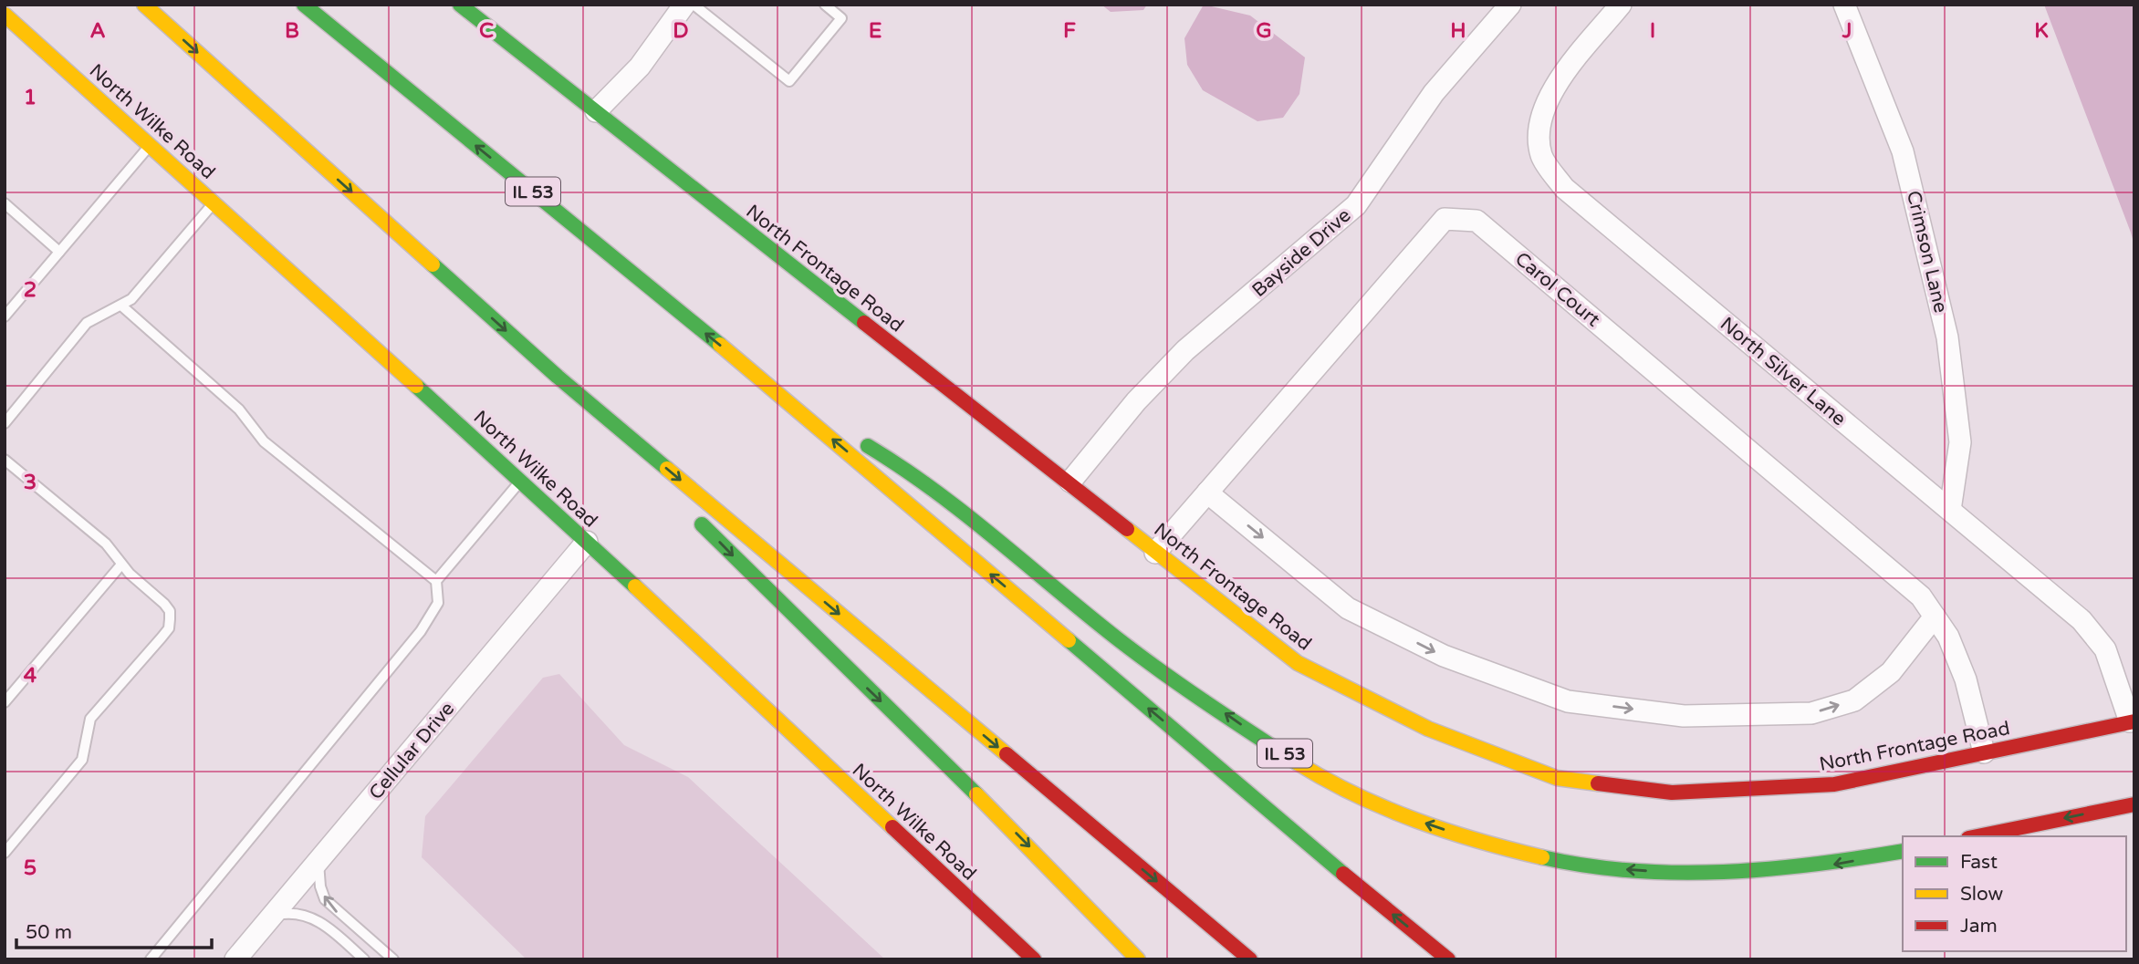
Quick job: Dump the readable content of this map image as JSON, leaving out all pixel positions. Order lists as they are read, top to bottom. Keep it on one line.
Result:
{"streets":{"main road":["North Wilke Road","IL 53","North Frontage Road"],"street":["Crimson Lane","Bayside Drive","Carol Court","North Silver Lane","Cellular Drive"]},"crossings":[["North Wilke Road","Cellular Drive"],["Crimson Lane","North Silver Lane"],["Bayside Drive","North Frontage Road"],["North Frontage Road","Carol Court"],["North Frontage Road","North Silver Lane"]],"legend":["Fast","Slow","Jam"],"scale_bar":"50 m","grid":{"columns":["A","B","C","D","E","F","G","H","I","J","K"],"rows":["1","2","3","4","5"]}}
